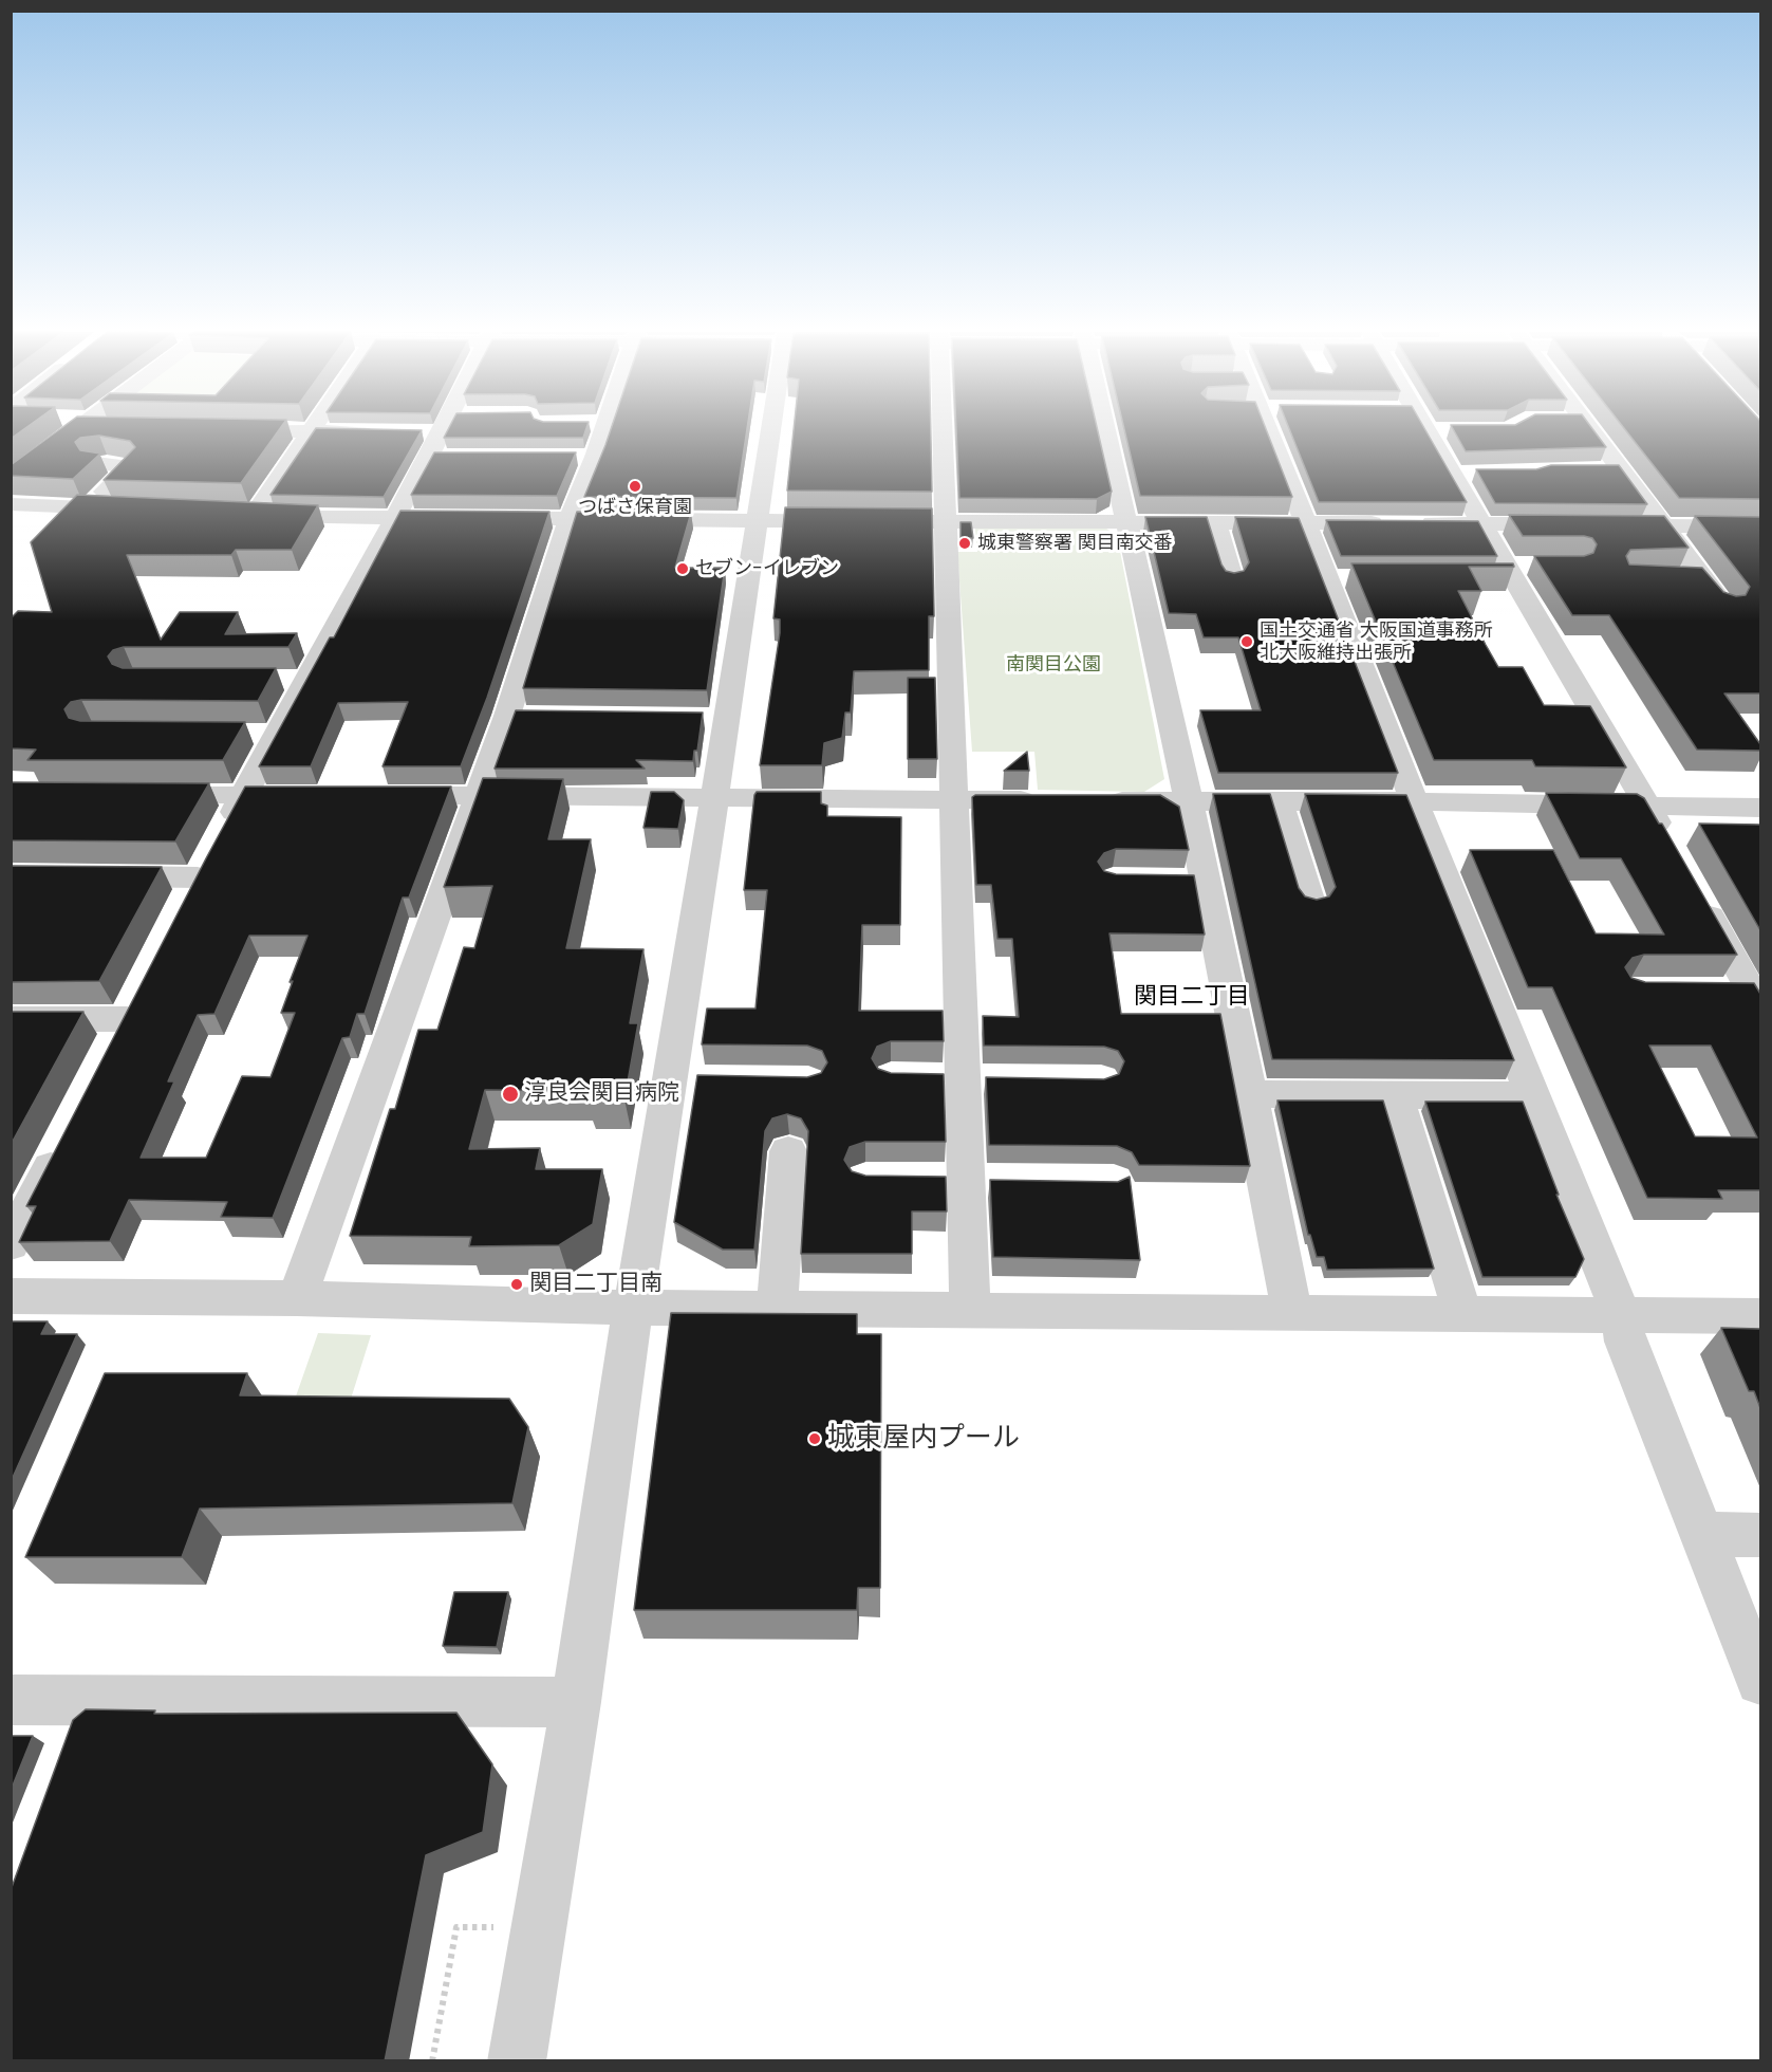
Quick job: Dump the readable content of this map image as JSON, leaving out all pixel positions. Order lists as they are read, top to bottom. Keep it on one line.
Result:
{"districts":["関目二丁目"],"parks":["南関目公園"],"places":["つばさ保育園","城東警察署 関目南交番","セブン-イレブン","国土交通省 大阪国道事務所 北大阪維持出張所","淳良会関目病院","関目二丁目南","城東屋内プール"]}
